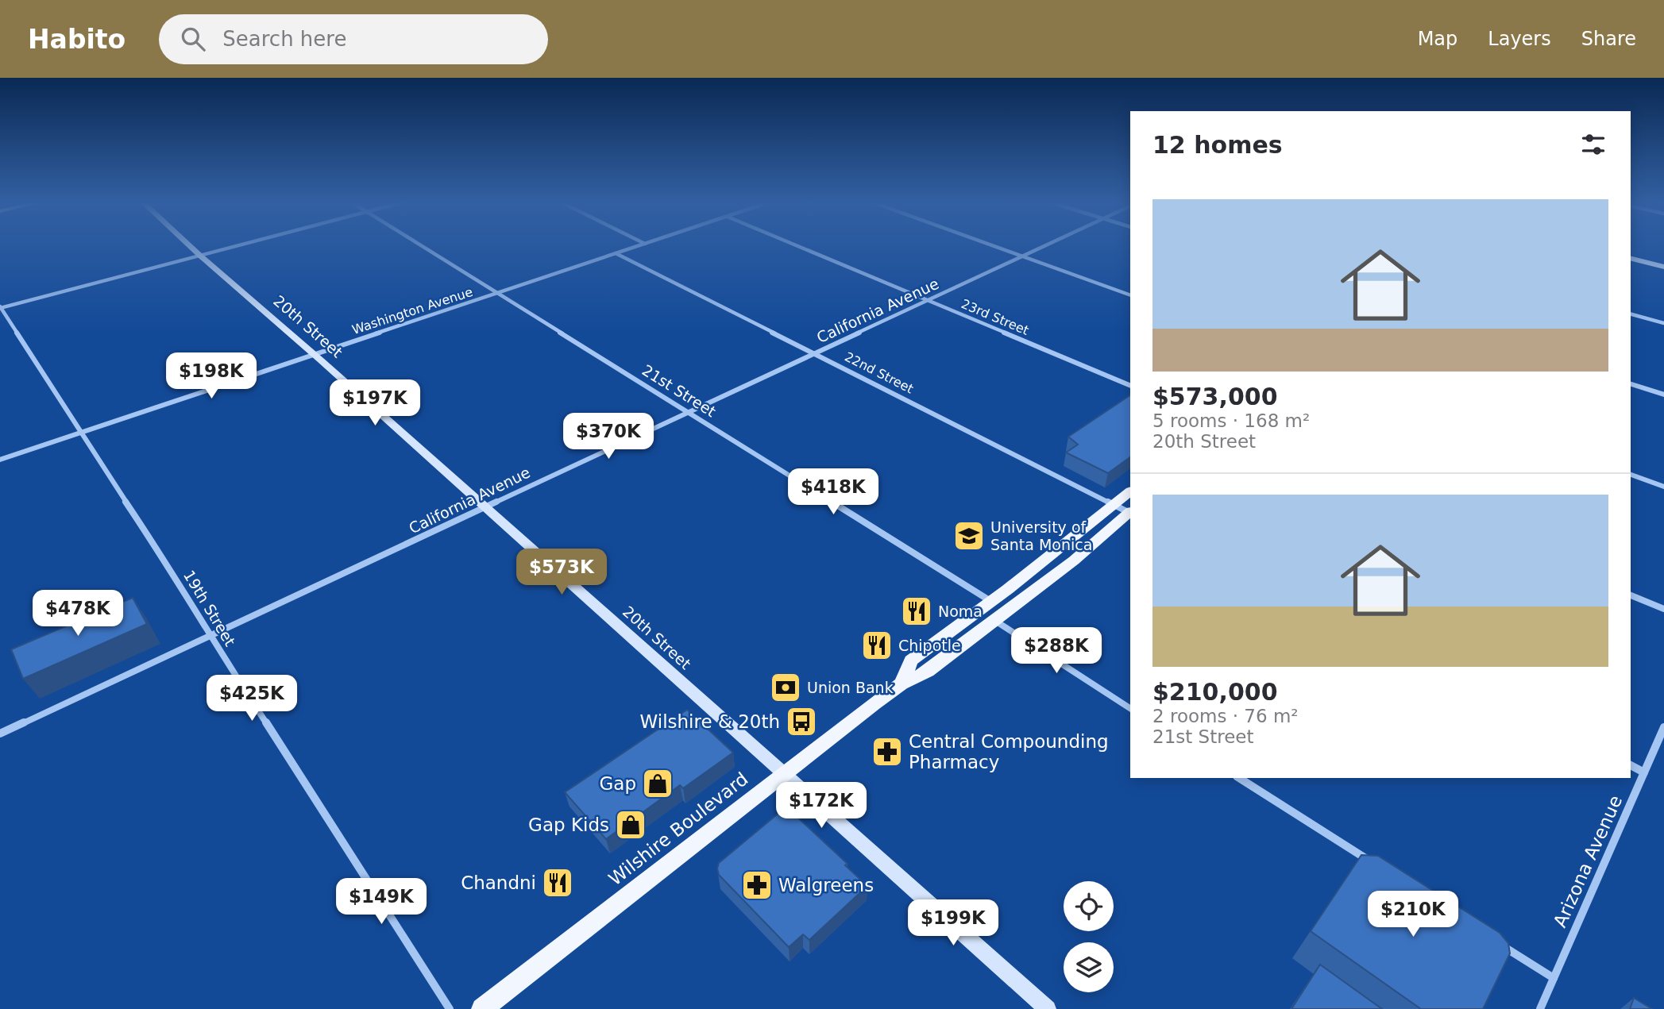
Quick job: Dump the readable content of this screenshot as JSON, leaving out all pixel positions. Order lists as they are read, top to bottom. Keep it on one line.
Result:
{"streets":{"main road":["Wilshire Boulevard"],"street":["Washington Avenue","California Avenue","23rd Street","20th Street","22nd Street","21st Street","19th Street","Arizona Avenue"]},"crossings":[["Washington Avenue","20th Street"],["Washington Avenue","22nd Street"],["Washington Avenue","21st Street"],["Washington Avenue","19th Street"],["California Avenue","23rd Street"],["California Avenue","20th Street"],["California Avenue","22nd Street"],["California Avenue","21st Street"],["California Avenue","19th Street"],["20th Street","Wilshire Boulevard"],["22nd Street","Wilshire Boulevard"],["21st Street","Wilshire Boulevard"]],"places":{"school or university":["University of Santa Monica"],"restaurant":["Noma","Chipotle","Chandni"],"bank":["Union Bank"],"bus stop":["Wilshire & 20th"],"pharmacy":["Central Compounding Pharmacy","Walgreens"],"shop":["Gap","Gap Kids"]},"page":{"header":"Habito","search":"Search here","nav":["Map","Layers","Share"],"heading":"12 homes","list":[{"name":"$573,000","note":"5 rooms · 168 m² · 20th Street"},{"name":"$210,000","note":"2 rooms · 76 m² · 21st Street"}],"price":["$198K","$197K","$370K","$418K","$573K","$478K","$288K","$425K","$172K","$149K","$210K","$199K"]}}
